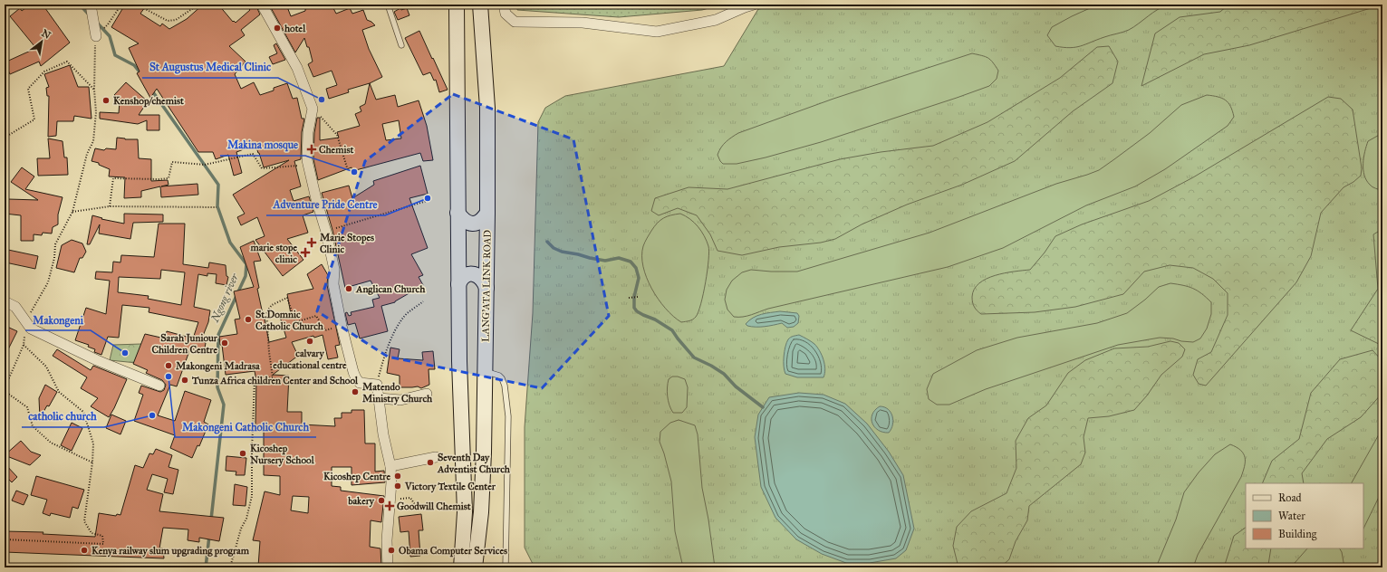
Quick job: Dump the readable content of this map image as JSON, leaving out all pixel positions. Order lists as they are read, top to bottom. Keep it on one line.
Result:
{"streets":{"main road":["LANG'ATA LINK ROAD"]},"water":["Ngong river"],"places":{"other":["hotel","St Augustus Medical Clinic","Kenshop/chemist","Makina mosque","Adventure Pride Centre","Anglican Church","St.Domnic Catholic Church","calvary educational centre","Sarah Juniour Children Centre","Makongeni","Makongeni Madrasa","Makongeni Catholic Church","Tunza Africa children Center and School","Matendo Ministry Church","catholic church","Kicoshep Nursery School","Seventh Day Adventist Church","Kicoshep Centre","Victory Textile Center","bakery","Kenya railway slum upgrading program","Obama Computer Services"],"health":["Chemist","Marie Stopes Clinic","marie stope clinic","Goodwill Chemist"]},"legend":["Road","Water","Building"],"north":"top right"}
